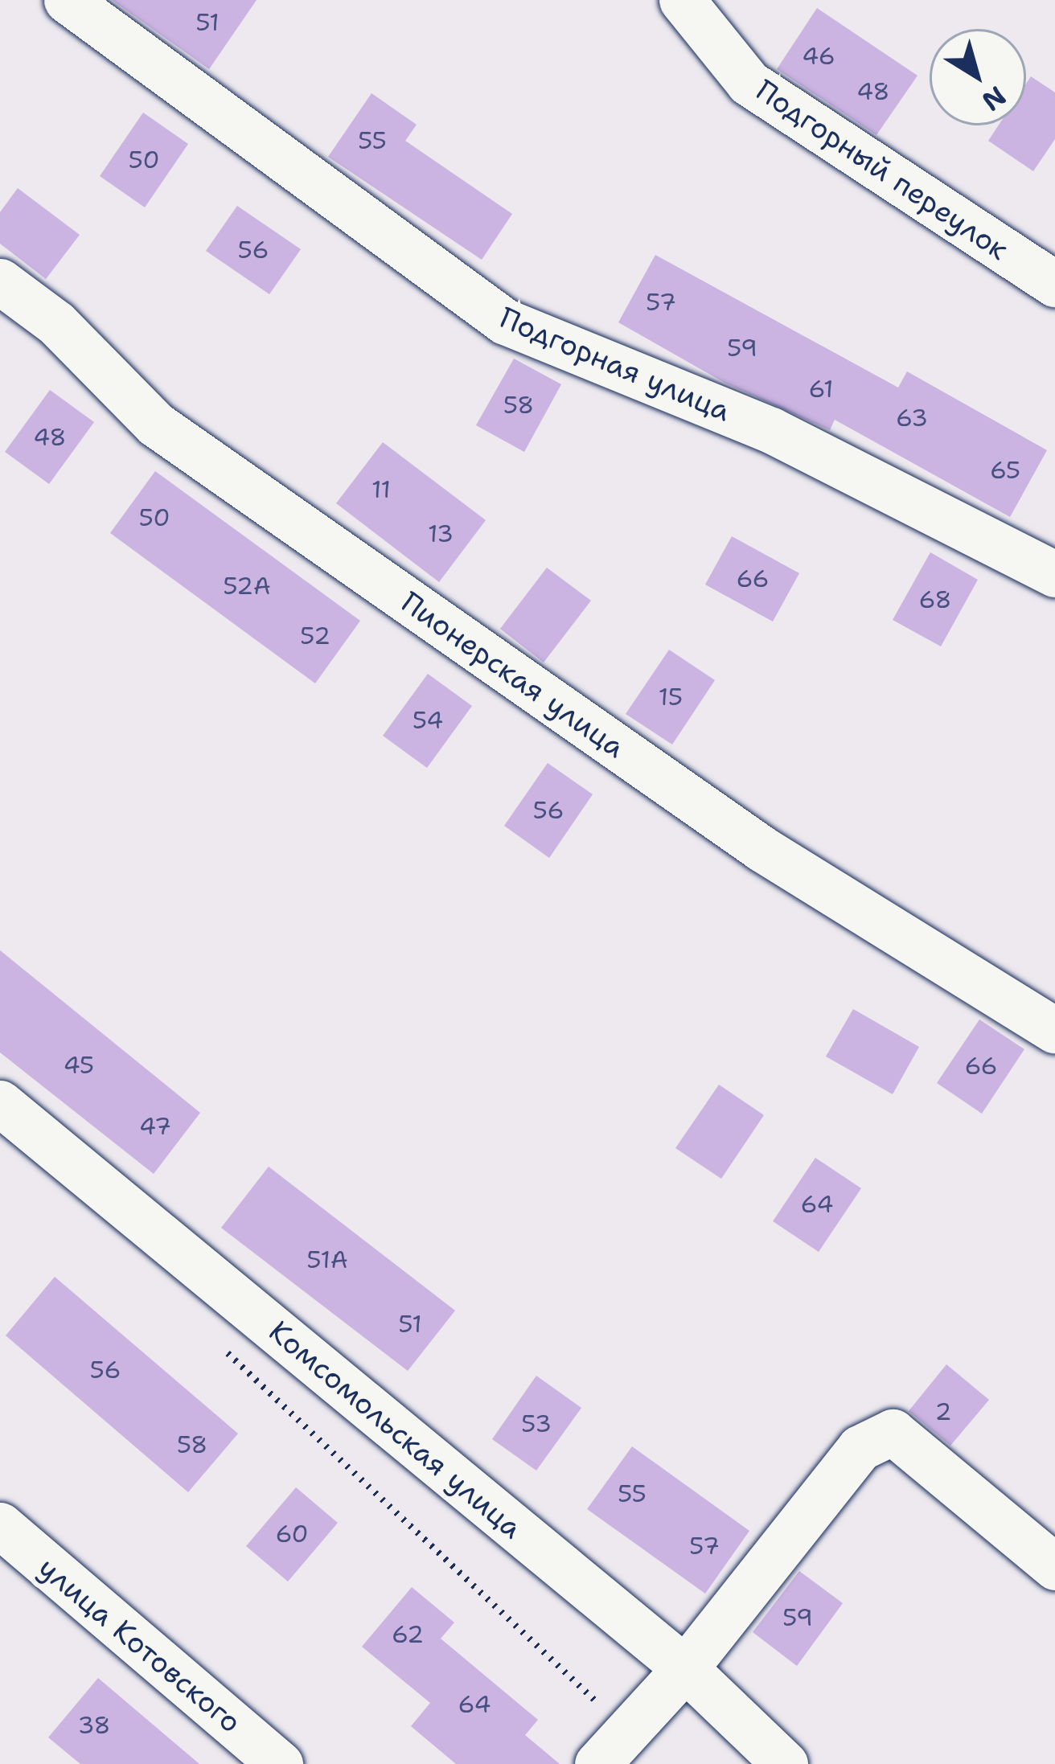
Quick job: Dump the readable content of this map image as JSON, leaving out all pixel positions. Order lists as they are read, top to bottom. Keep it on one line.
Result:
{"streets":{"street":["Подгорный переулок","Подгорная улица","Пионерская улица","Комсомольская улица","улица Котовского"]},"house_numbers":["51","46","48","55","50","56","57","59","61","58","63","48","65","11","50","13","66","52А","68","52","15","54","56","45","66","47","64","51А","51","56","2","53","58","55","60","57","59","62","64","38"],"north":"bottom right"}
